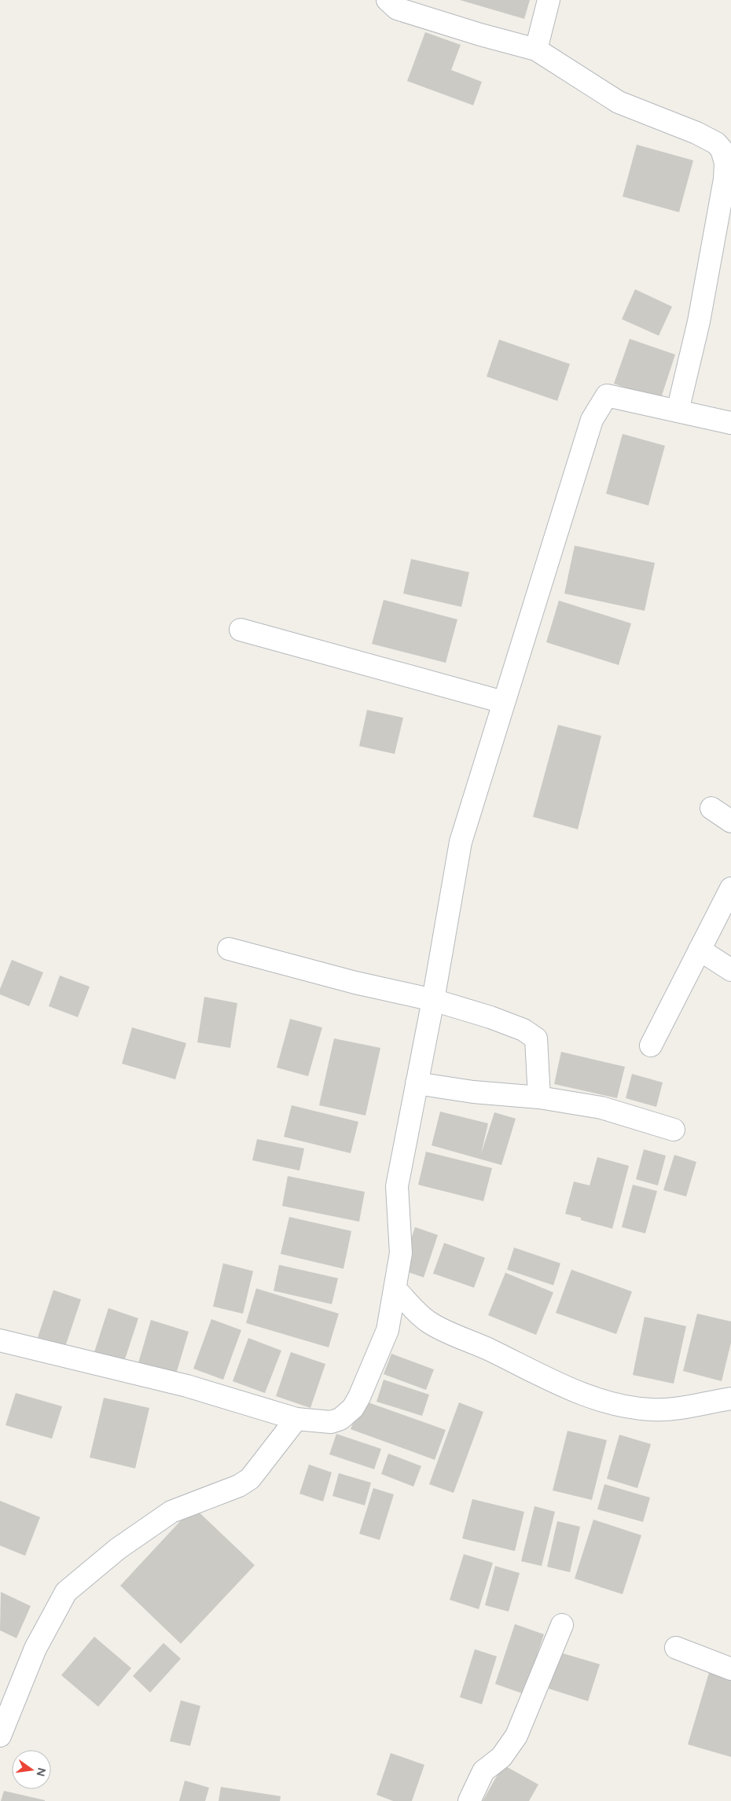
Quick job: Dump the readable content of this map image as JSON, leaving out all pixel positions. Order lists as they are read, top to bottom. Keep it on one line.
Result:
{"north":"right"}
